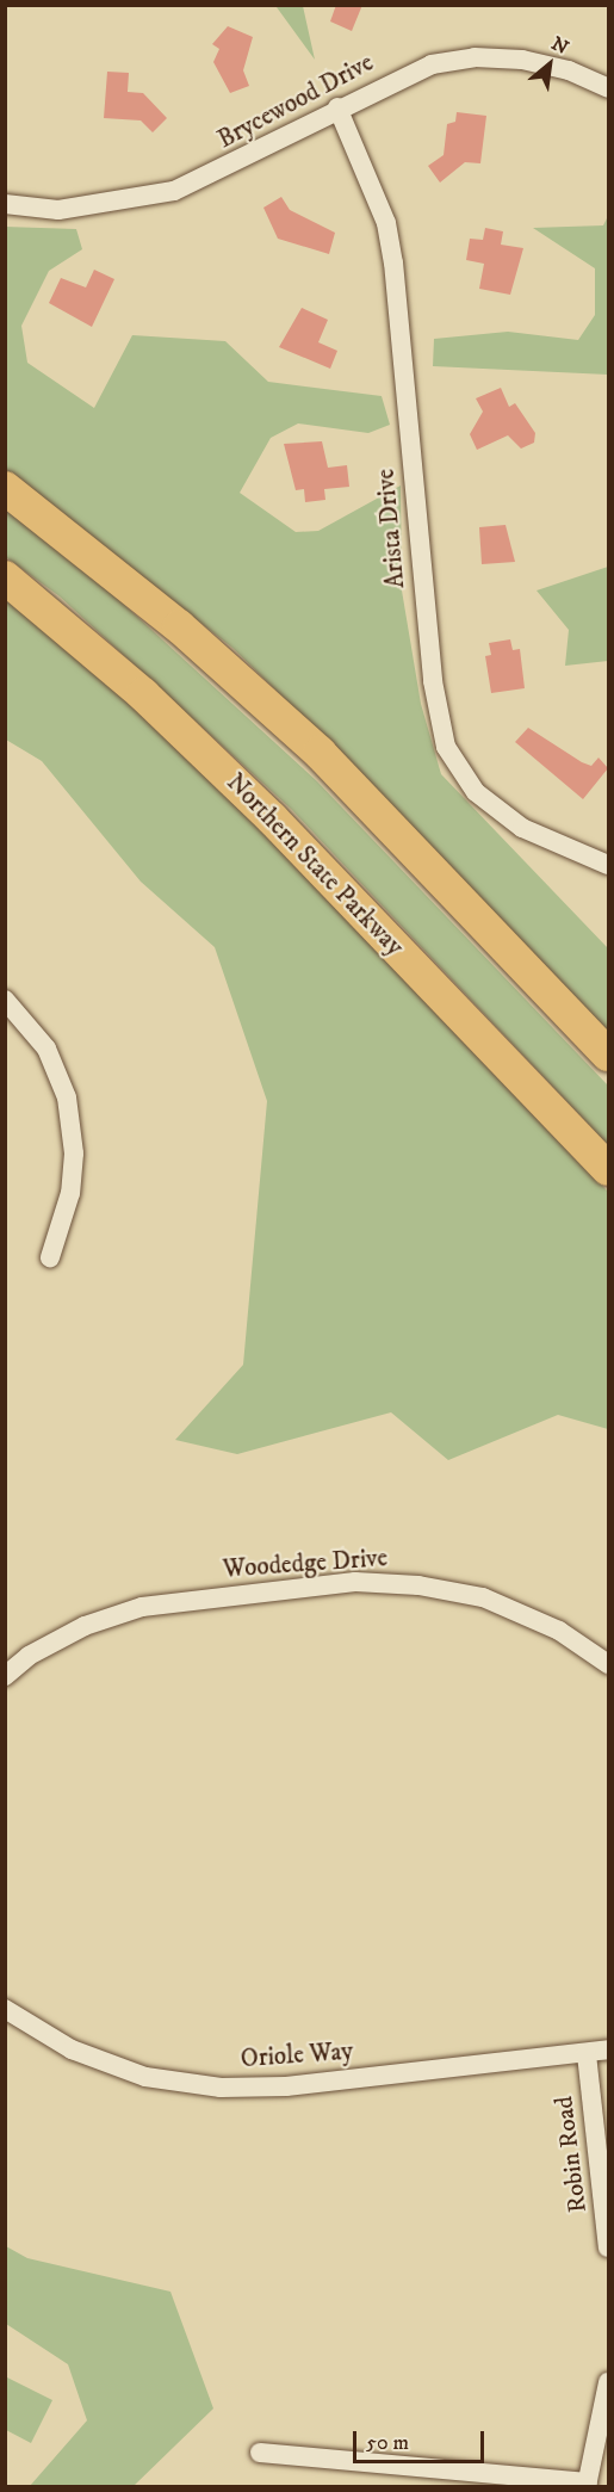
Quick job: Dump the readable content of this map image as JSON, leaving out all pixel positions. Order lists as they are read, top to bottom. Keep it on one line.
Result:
{"streets":{"highway":["Northern State Parkway"],"street":["Brycewood Drive","Arista Drive","Woodedge Drive","Oriole Way","Robin Road"]},"crossings":[["Brycewood Drive","Arista Drive"],["Oriole Way","Robin Road"]],"scale_bar":"50 m","north":"top right"}
